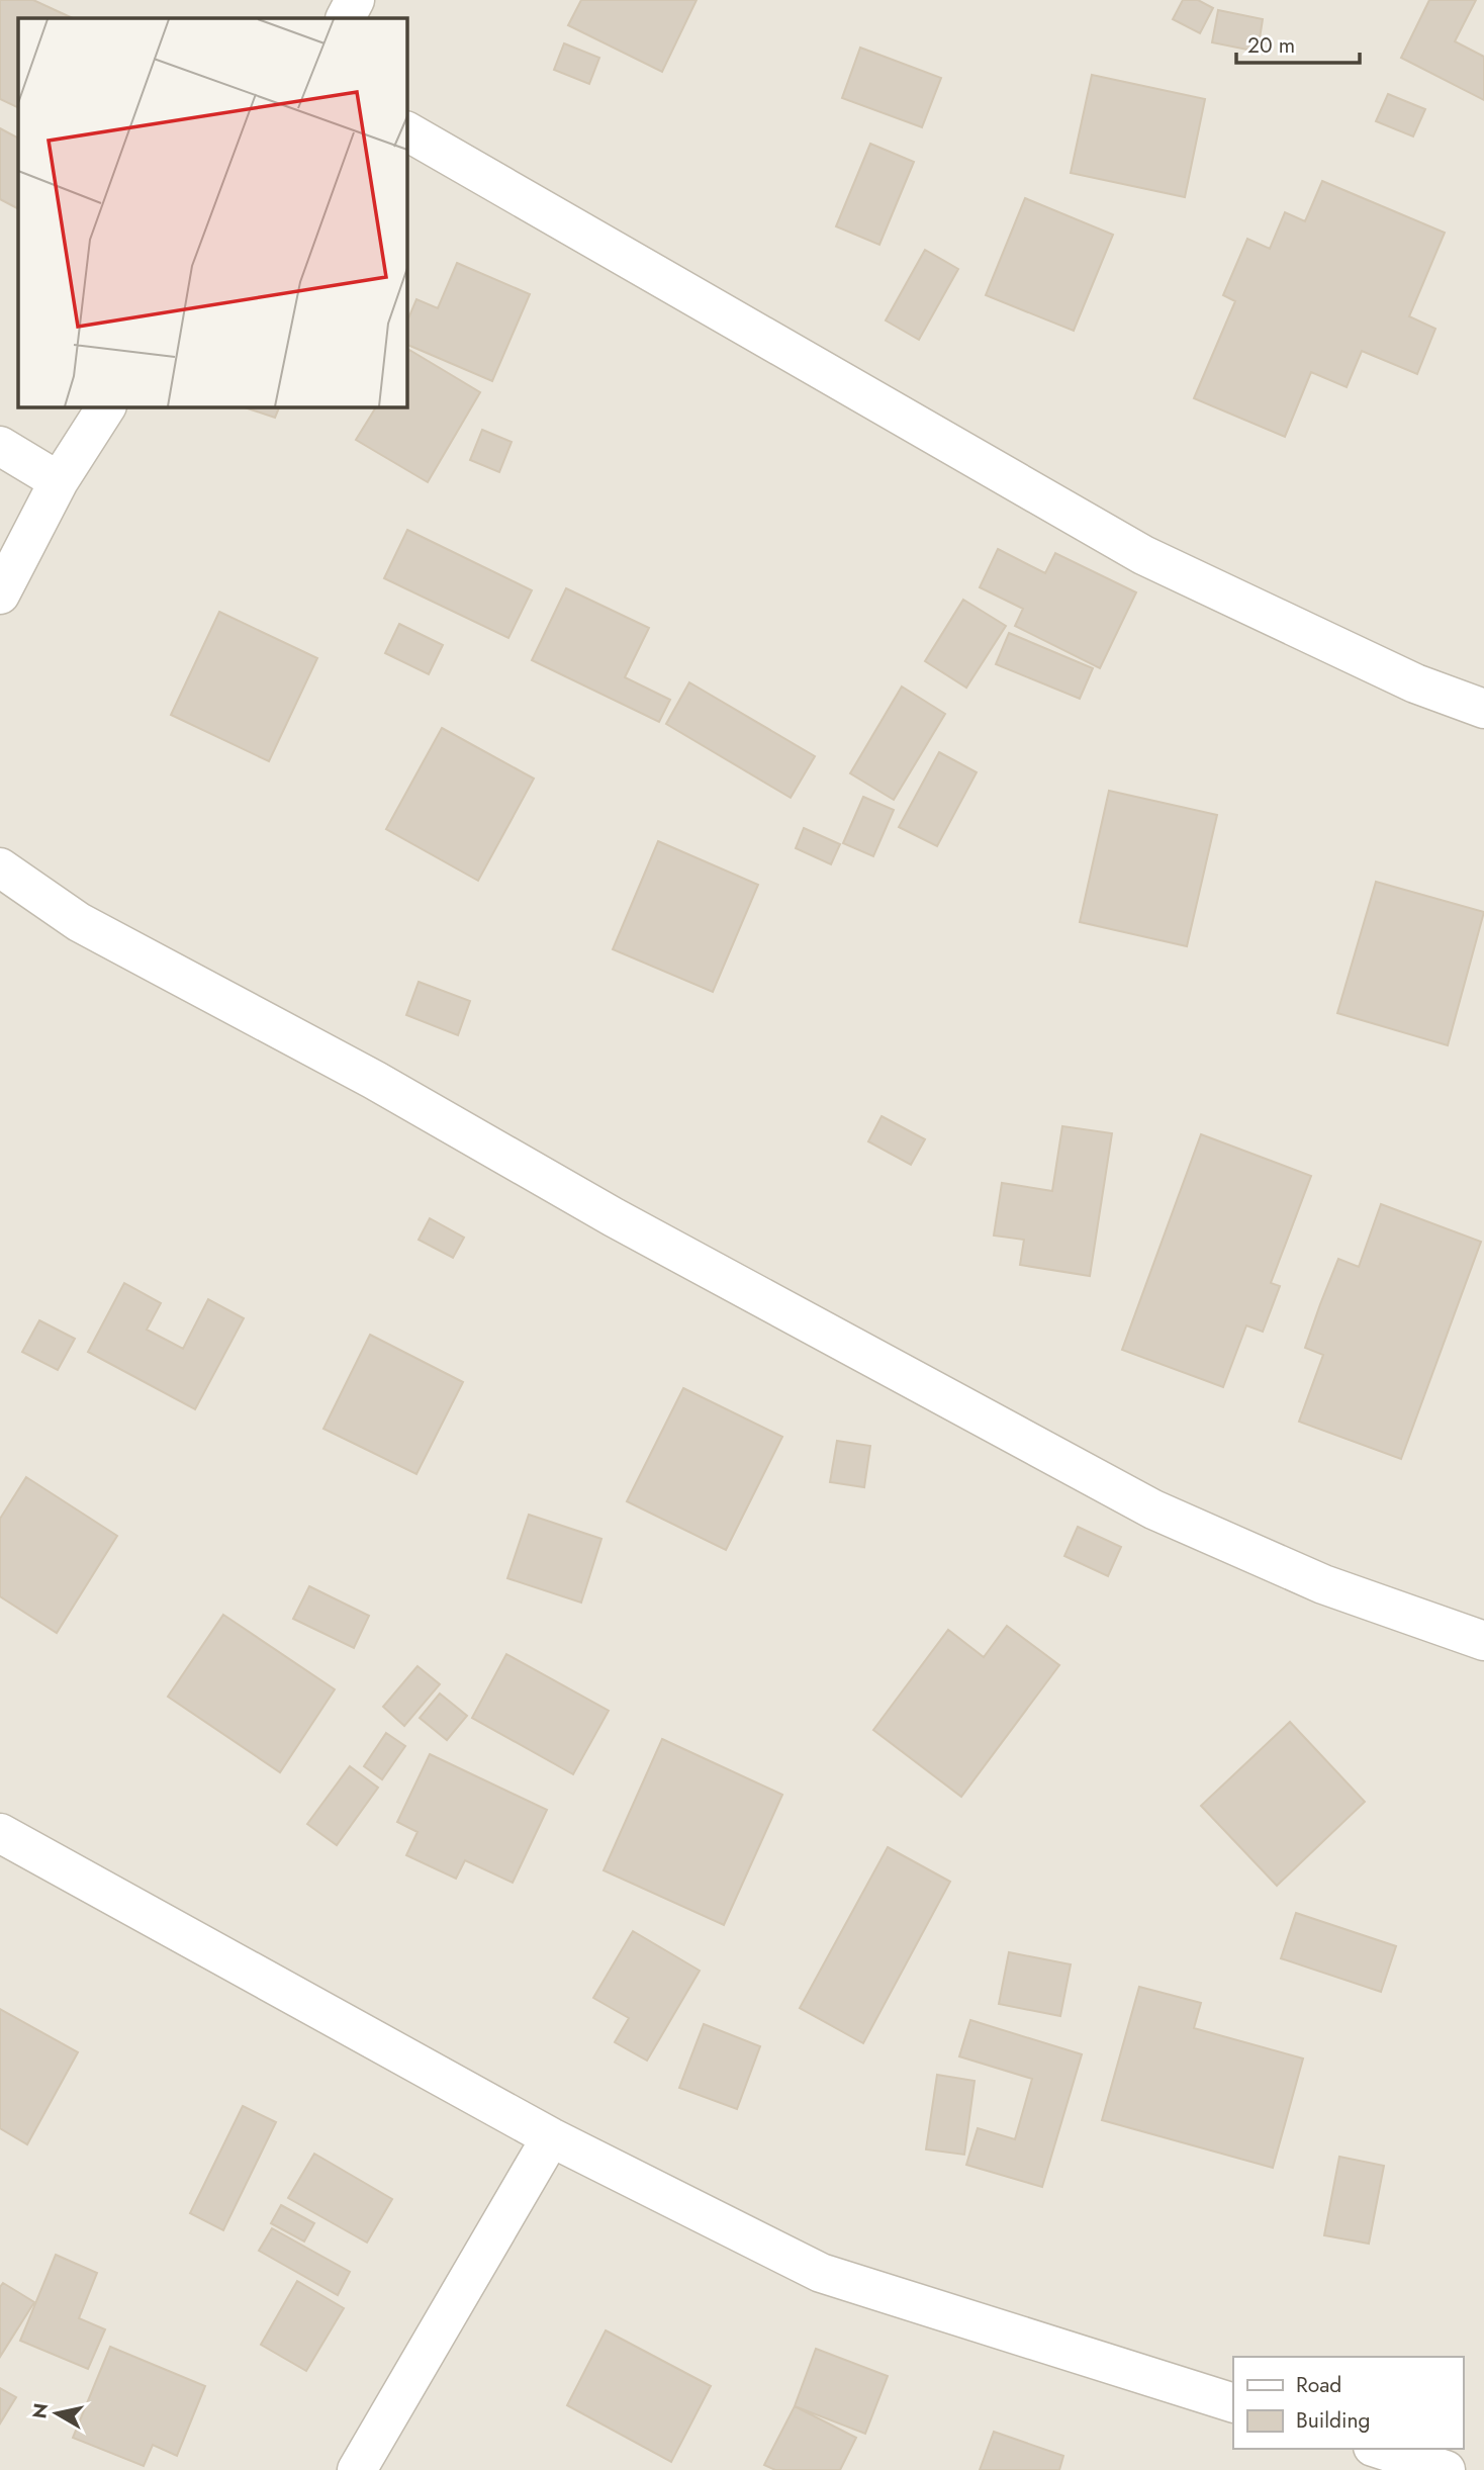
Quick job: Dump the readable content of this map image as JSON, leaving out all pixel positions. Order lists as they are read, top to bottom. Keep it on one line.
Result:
{"legend":["Road","Building"],"scale_bar":"20 m","north":"left"}
